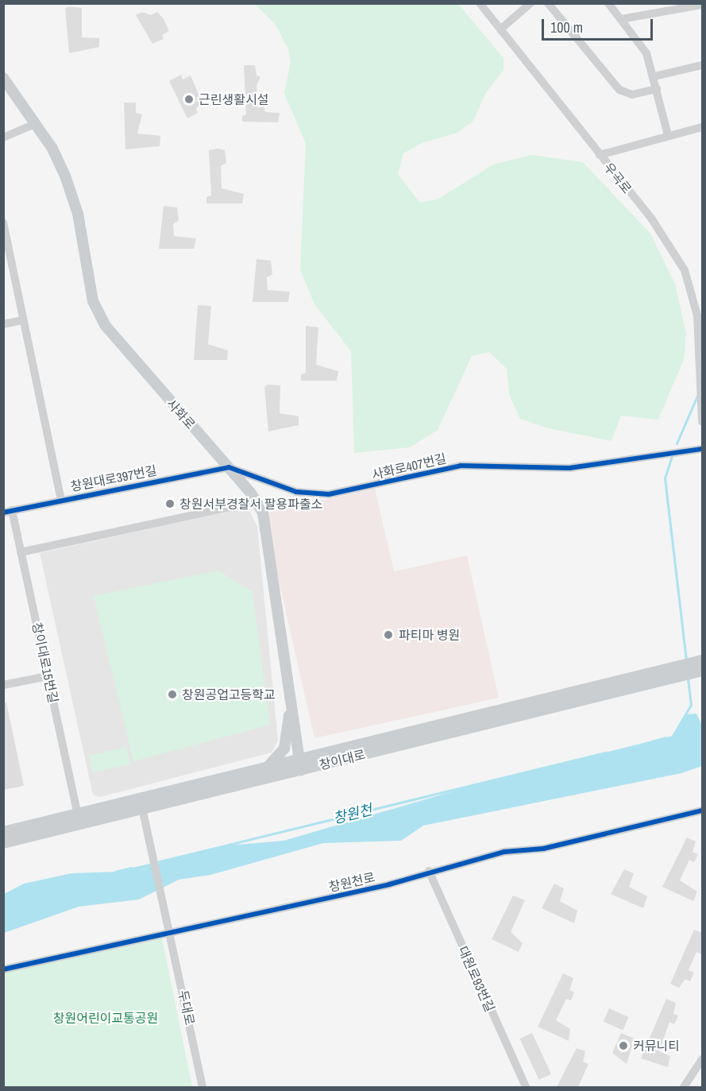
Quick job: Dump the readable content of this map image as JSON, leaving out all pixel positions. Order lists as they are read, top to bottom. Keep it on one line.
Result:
{"streets":{"main road":["사화로","창이대로"],"street":["우곡로","사화로407번길","창원대로397번길","창이대로15번길","창원천로","대원로93번길","두대로"]},"crossings":[["사화로","사화로407번길"],["사화로","창원대로397번길"],["사화로","창이대로"],["사화로407번길","창원대로397번길"],["창원대로397번길","창이대로15번길"],["창이대로15번길","창이대로"],["창이대로","두대로"],["창원천로","대원로93번길"],["창원천로","두대로"]],"water":["창원천"],"parks":["창원어린이교통공원"],"places":["근린생활시설","창원서부경찰서 팔용파출소","파티마 병원","창원공업고등학교","커뮤니티"],"scale_bar":"100 m"}
